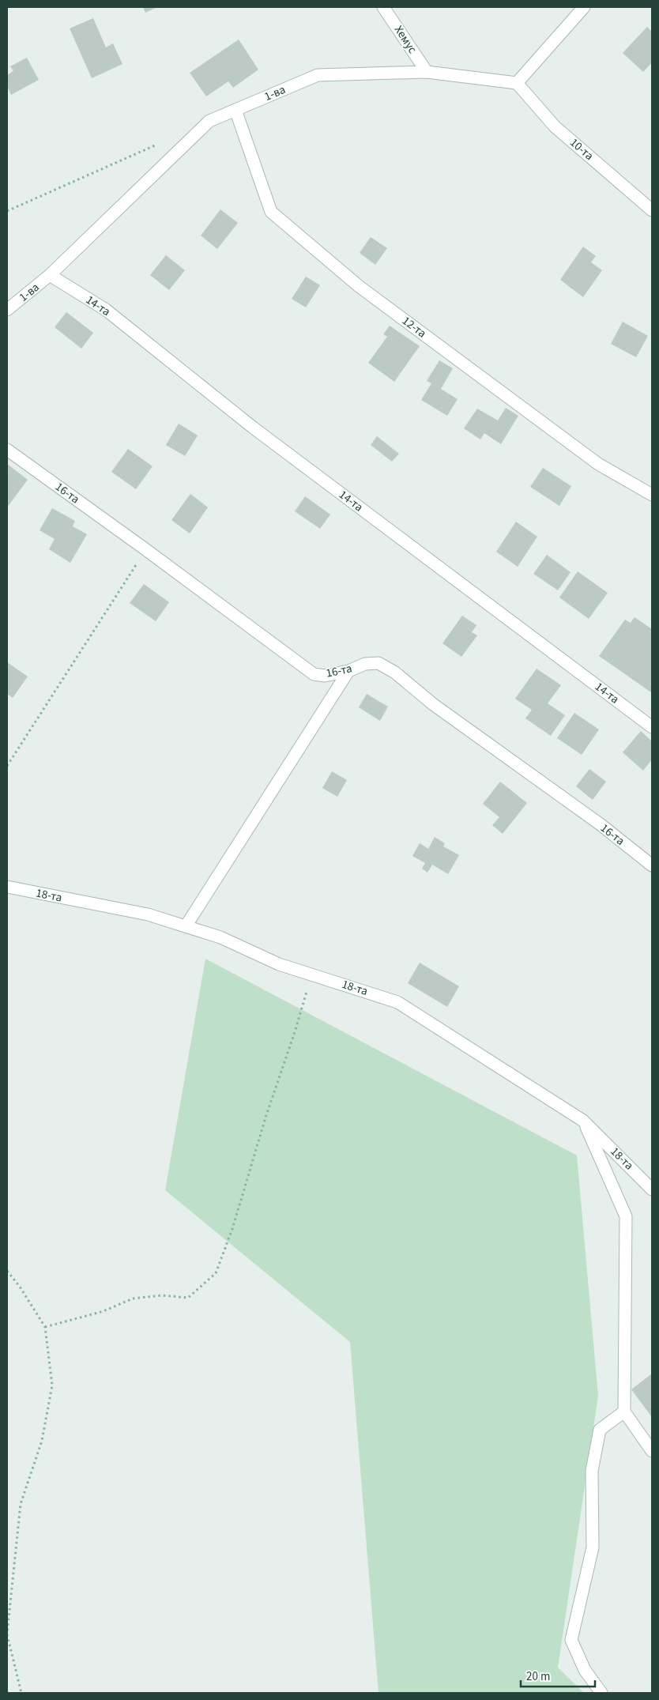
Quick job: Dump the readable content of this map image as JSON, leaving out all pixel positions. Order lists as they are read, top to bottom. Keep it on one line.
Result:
{"streets":{"street":["Хемус","1-ва","10-та","14-та","12-та","16-та","18-та"]},"crossings":[["Хемус","1-ва"],["1-ва","10-та"],["1-ва","14-та"],["1-ва","12-та"]],"scale_bar":"20 m"}
